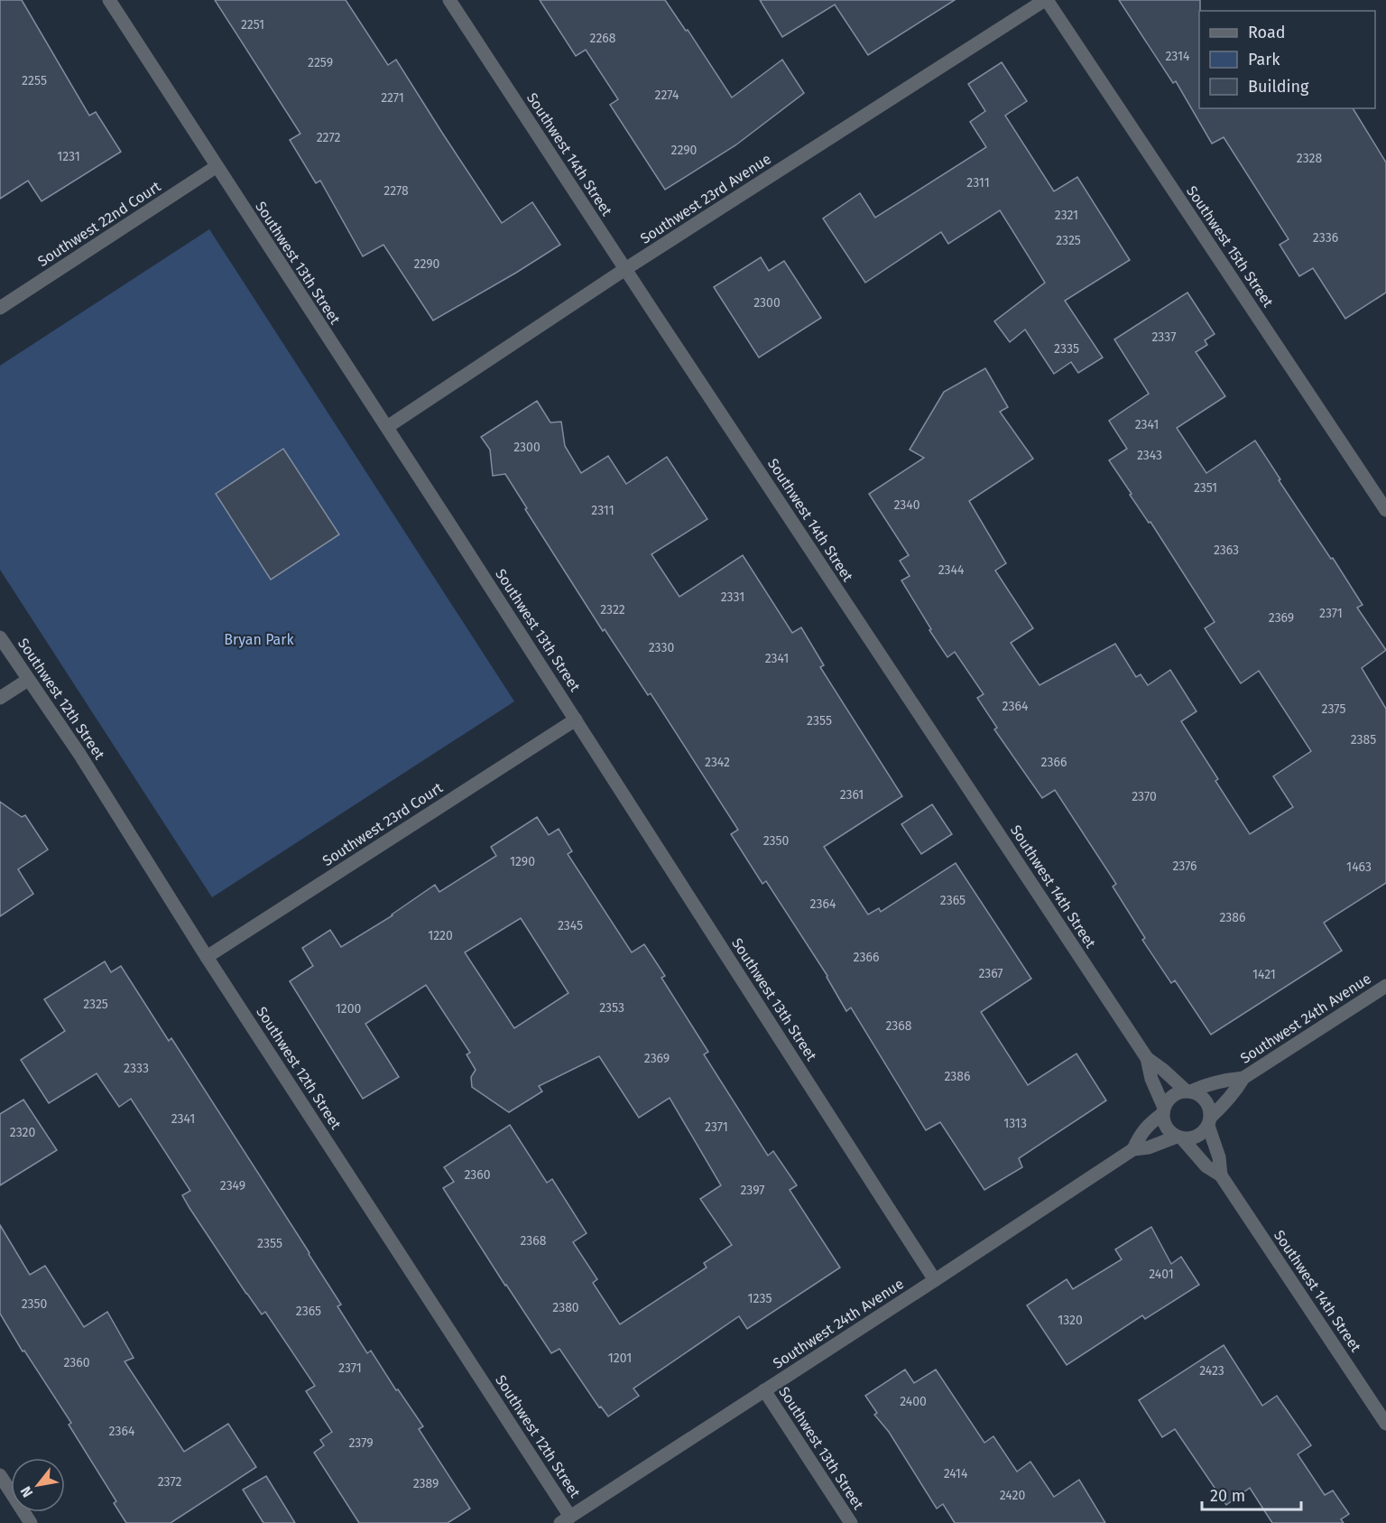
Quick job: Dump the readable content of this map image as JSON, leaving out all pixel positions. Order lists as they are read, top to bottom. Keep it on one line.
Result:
{"streets":{"street":["Southwest 14th Street","Southwest 23rd Avenue","Southwest 22nd Court","Southwest 15th Street","Southwest 13th Street","Southwest 12th Street","Southwest 23rd Court","Southwest 24th Avenue"]},"crossings":[["Southwest 14th Street","Southwest 23rd Avenue"],["Southwest 14th Street","Southwest 24th Avenue"],["Southwest 23rd Avenue","Southwest 15th Street"],["Southwest 23rd Avenue","Southwest 13th Street"],["Southwest 22nd Court","Southwest 13th Street"],["Southwest 13th Street","Southwest 23rd Court"],["Southwest 13th Street","Southwest 24th Avenue"],["Southwest 12th Street","Southwest 23rd Court"],["Southwest 12th Street","Southwest 24th Avenue"]],"parks":["Bryan Park"],"house_numbers":["2251","2268","2314","2259","2255","2274","2271","2272","2290","1231","2328","2311","2278","2321","2336","2325","2290","2300","2337","2335","2341","2300","2343","2351","2340","2311","2363","2344","2331","2322","2371","2369","2330","2341","2364","2375","2355","2385","2342","2366","2361","2370","2350","1290","2376","1463","2365","2364","2386","2345","1220","2366","2367","1421","2325","2353","1200","2368","2369","2333","2386","2341","1313","2371","2320","2360","2349","2397","2368","2355","2401","1235","2350","2380","2365","1320","1201","2360","2371","2423","2400","2364","2379","2414","2372","2389","2420"],"legend":["Road","Park","Building"],"scale_bar":"20 m","north":"bottom left"}
